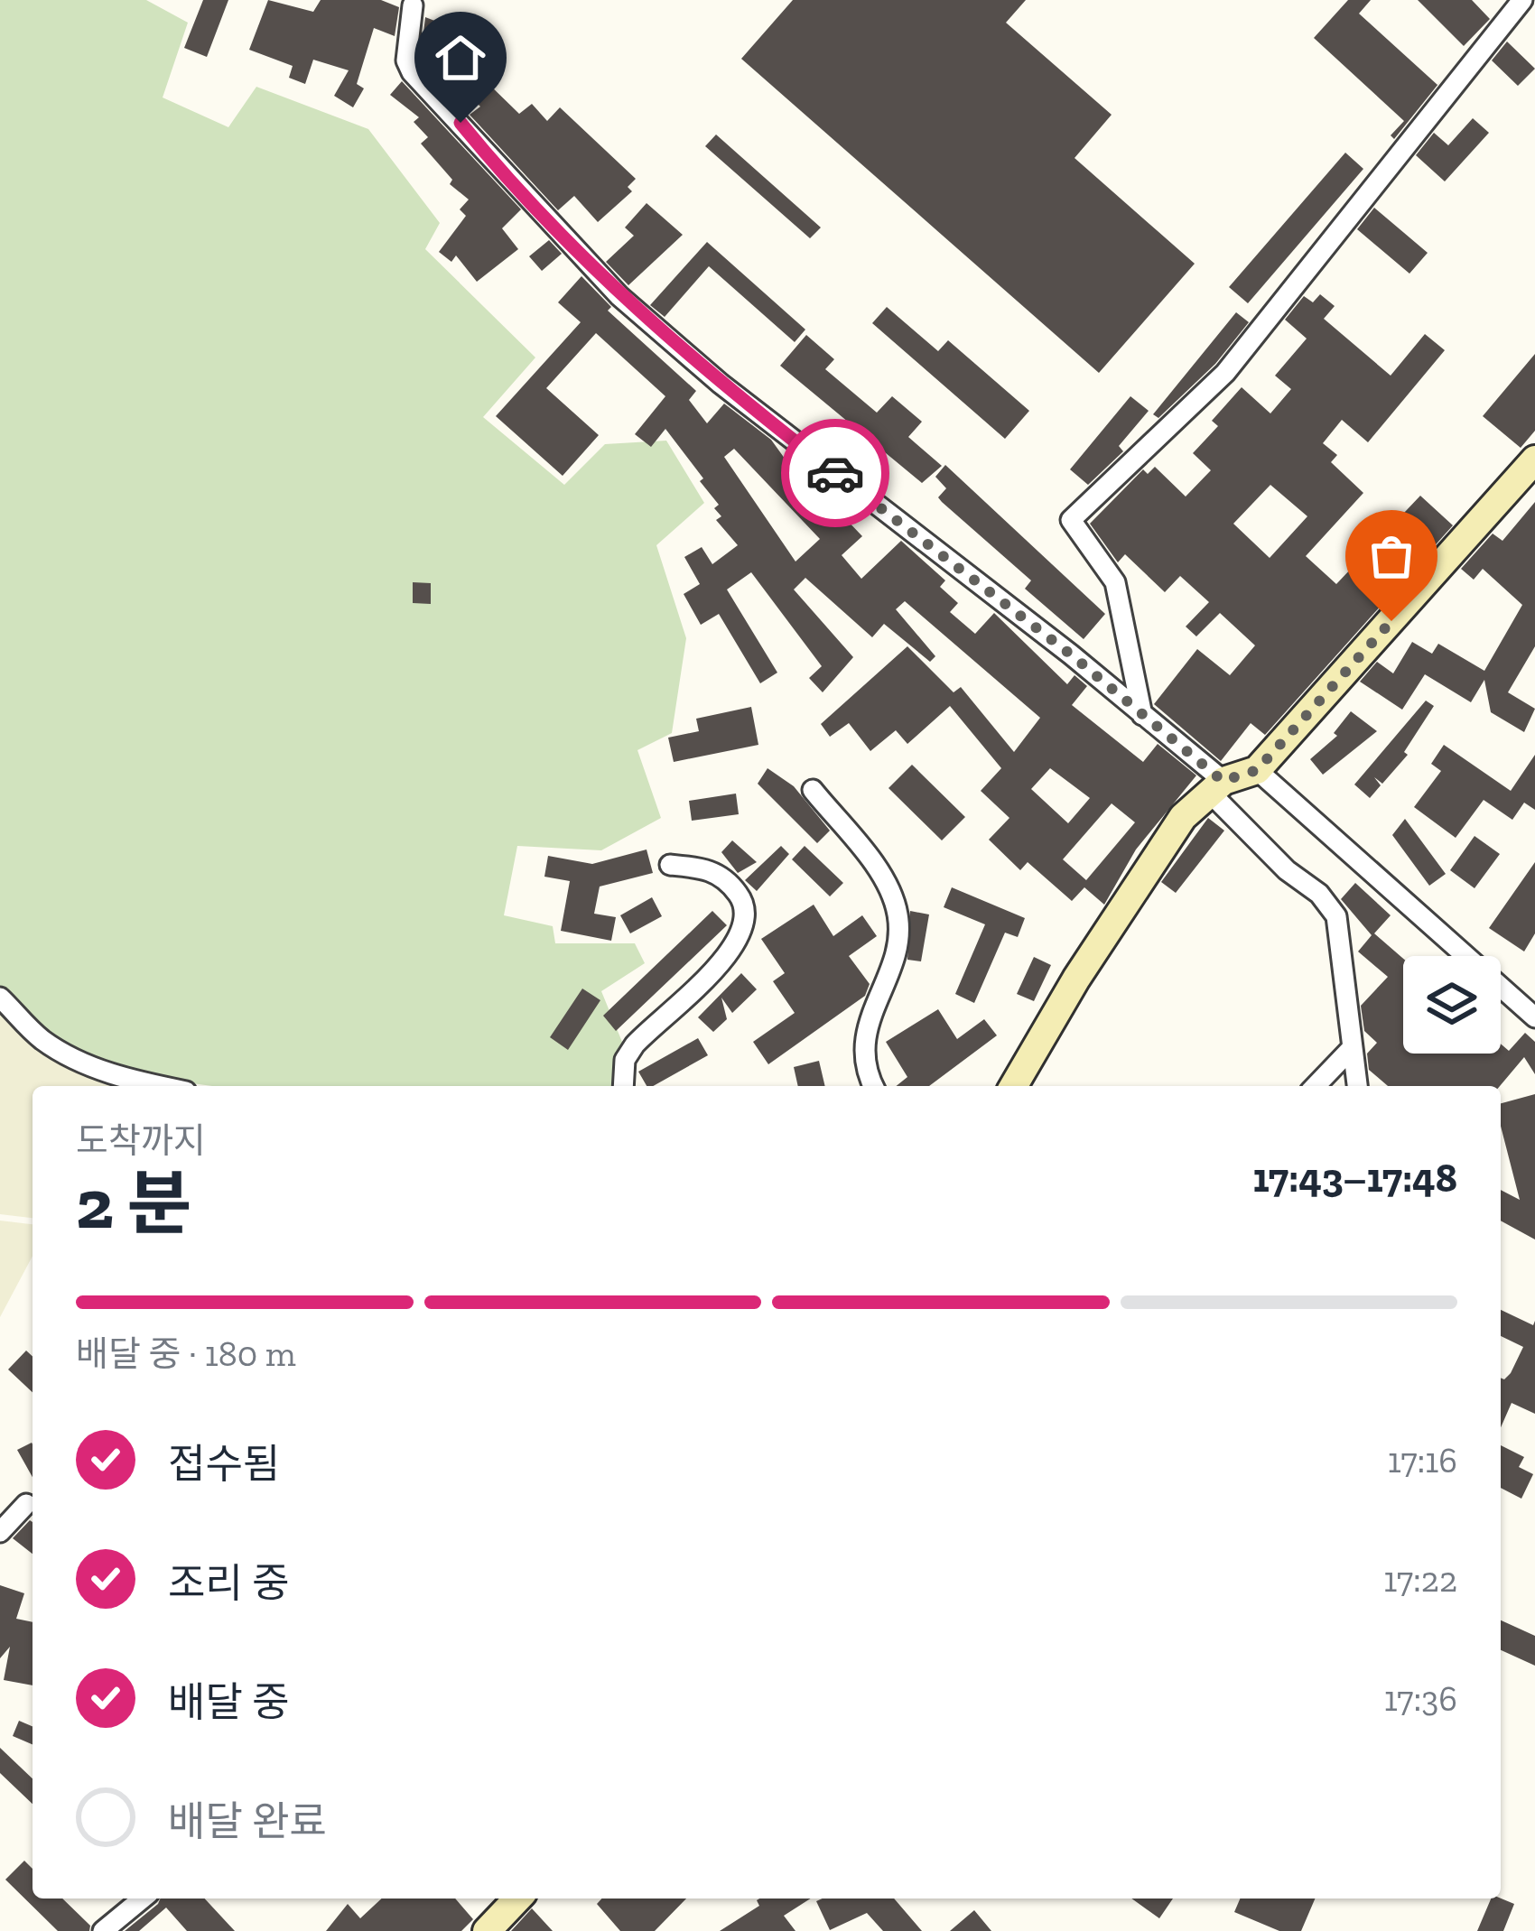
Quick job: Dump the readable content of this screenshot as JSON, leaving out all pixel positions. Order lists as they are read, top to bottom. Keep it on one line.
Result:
{"page":{"heading":["2 분","도착까지","17:43–17:48"],"bar":"배달 중 · 180 m","list":[["접수됨","17:16"],["조리 중","17:22"],["배달 중","17:36"],"배달 완료"]}}
